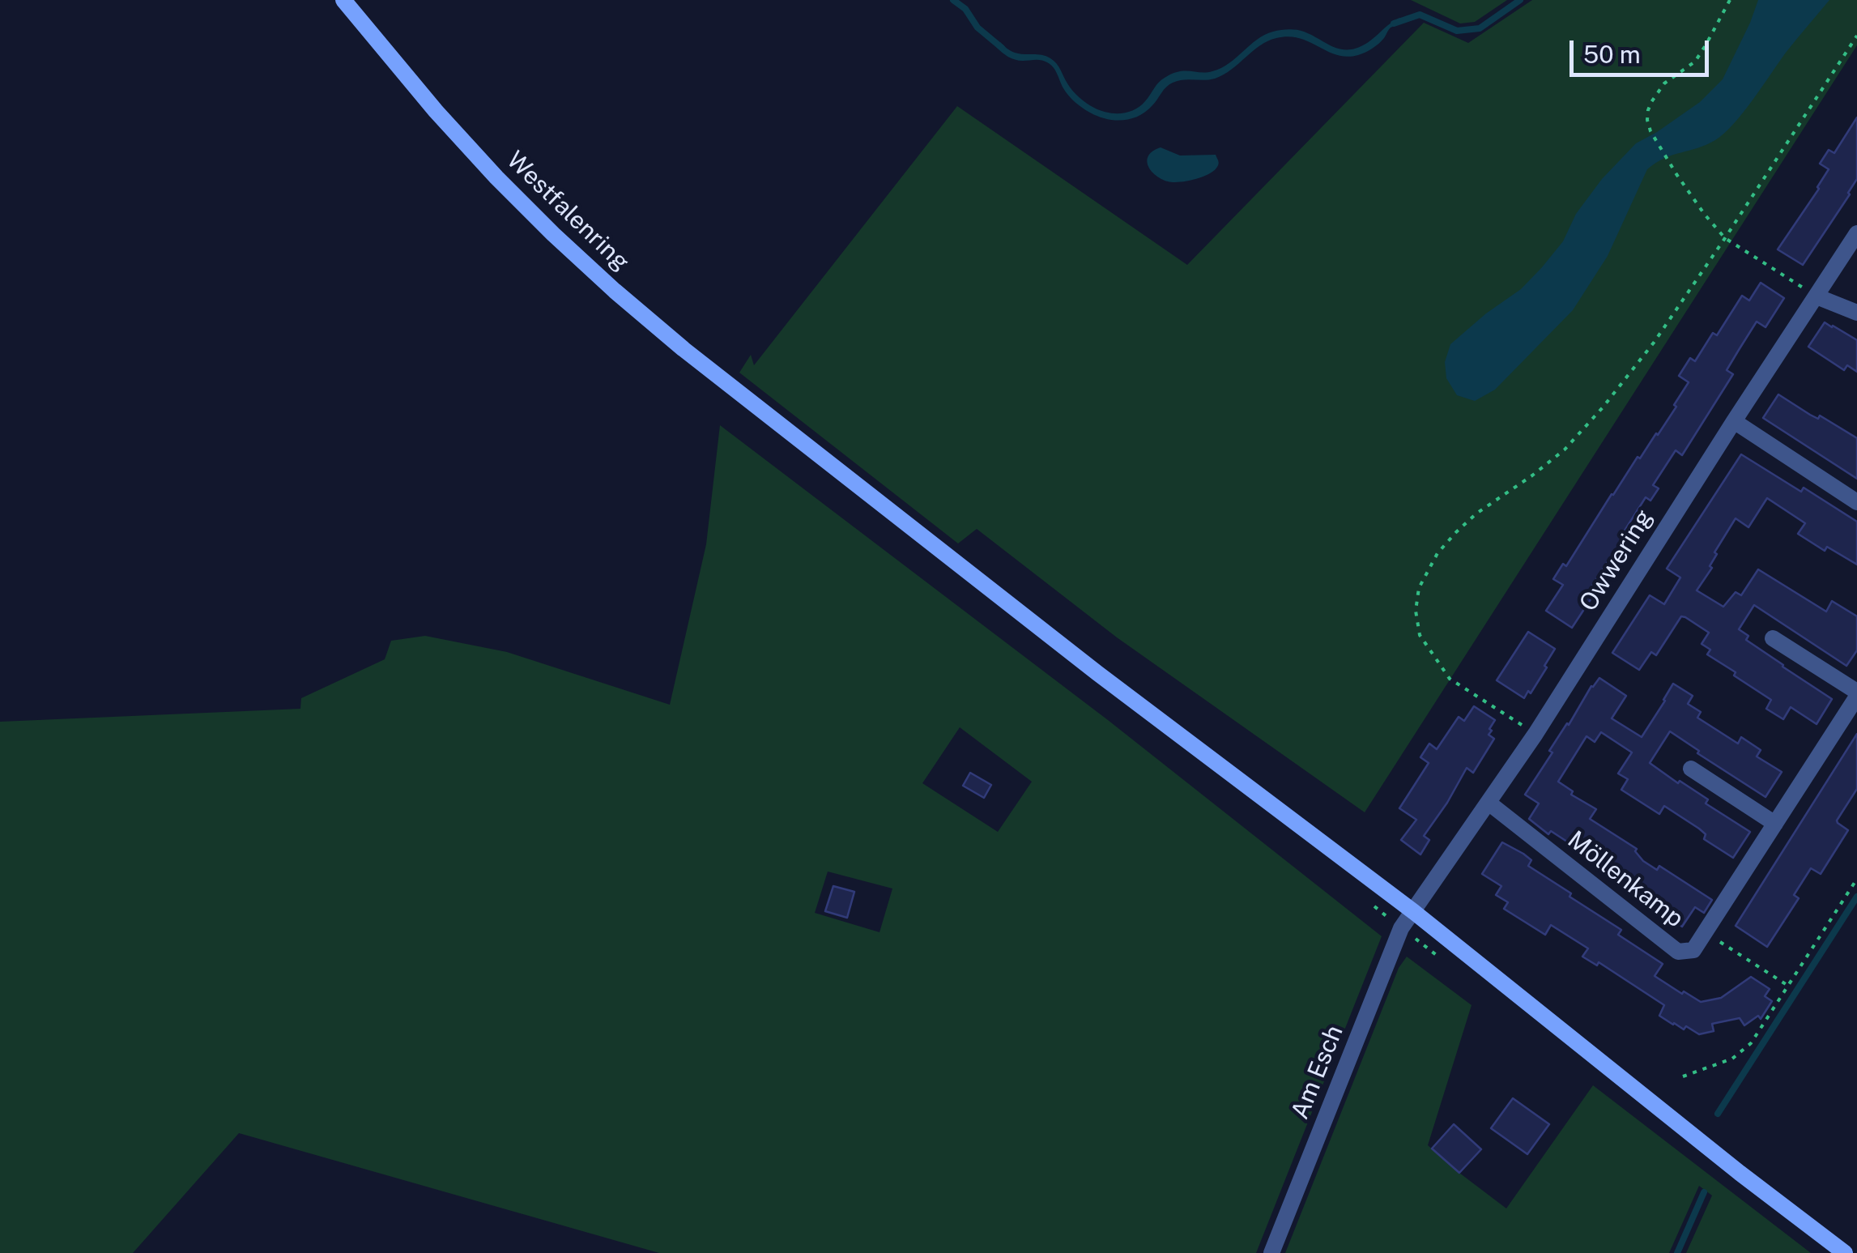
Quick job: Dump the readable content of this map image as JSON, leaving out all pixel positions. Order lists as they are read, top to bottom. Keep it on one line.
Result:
{"streets":{"street":["Westfalenring","Owwering","Möllenkamp","Am Esch"]},"crossings":[["Westfalenring","Owwering"],["Westfalenring","Am Esch"],["Owwering","Möllenkamp"],["Owwering","Am Esch"]],"scale_bar":"50 m"}
